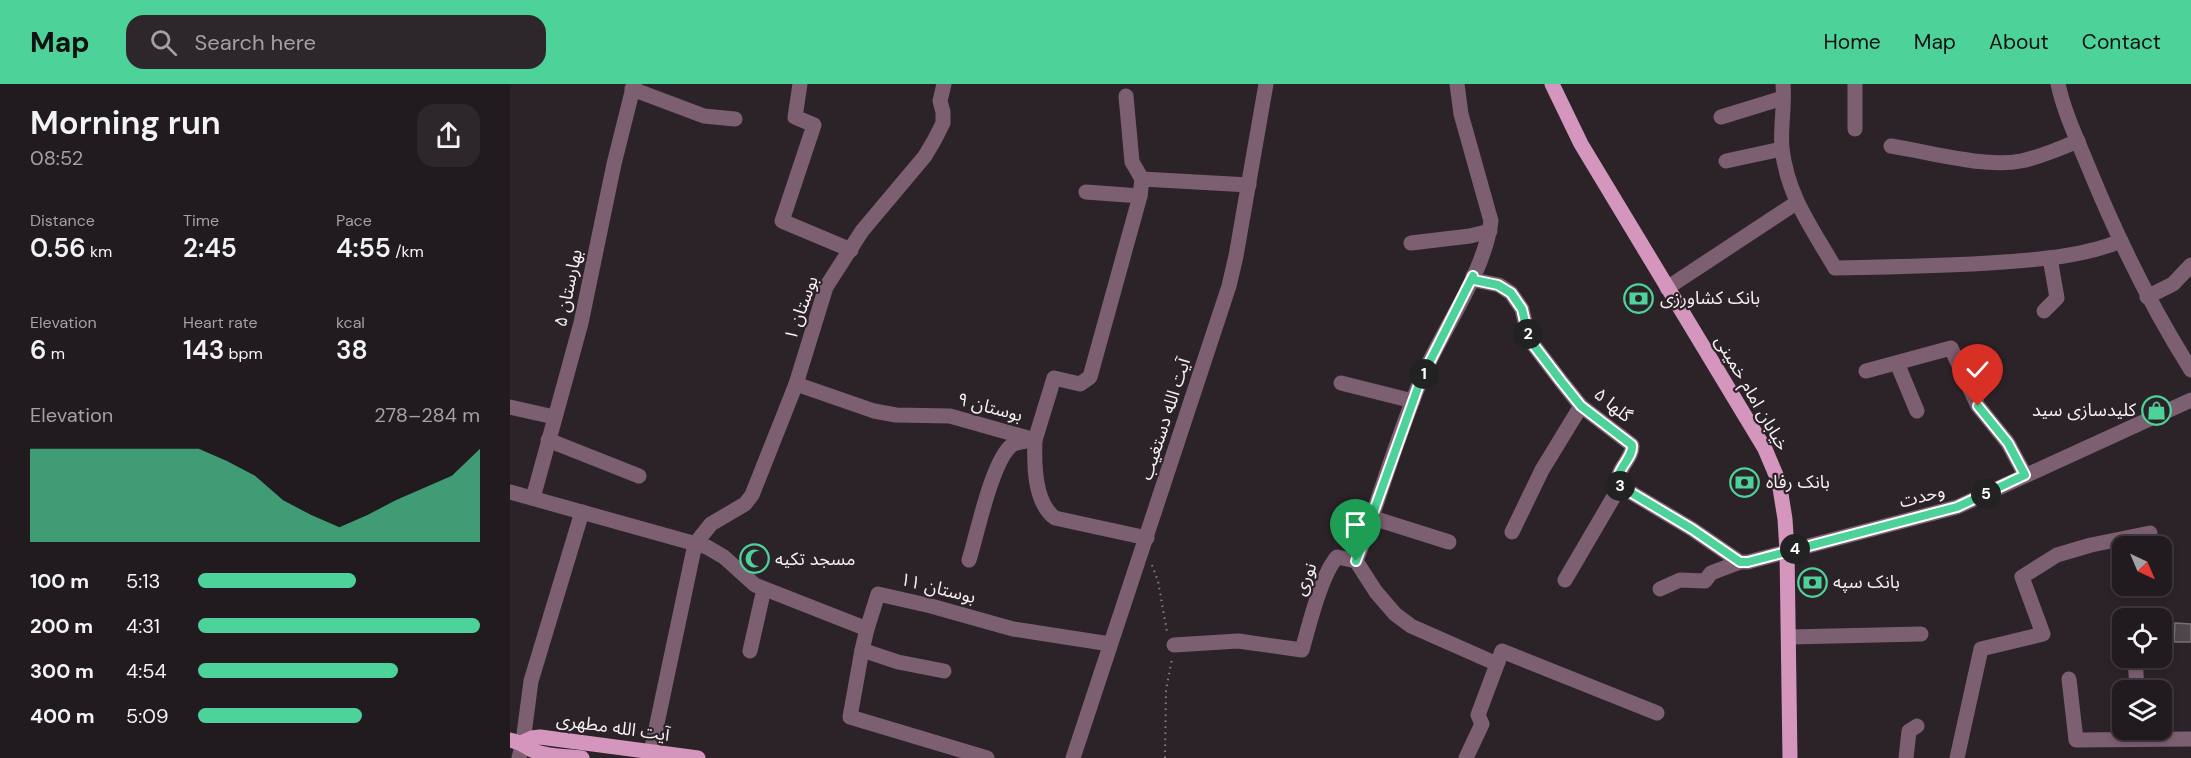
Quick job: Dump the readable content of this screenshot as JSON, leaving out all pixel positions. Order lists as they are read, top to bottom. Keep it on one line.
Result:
{"streets":{"main road":["خیابان امام خمینی","آیت الله مطهری"],"street":["بهارستان ۵","بوستان ۱","گلها ۵","بوستان ۹","آیت الله دستغیب","وحدت","نوری","بوستان ۱۱"]},"crossings":[["بوستان ۱","بوستان ۹"],["خیابان امام خمینی","وحدت"],["بوستان ۹","آیت الله دستغیب"],["آیت الله دستغیب","بوستان ۱۱"]],"places":{"bank":["بانک کشاورزی","بانک رفاه","بانک سپه"],"shop":["کلیدسازی سید"],"mosque":["مسجد تکیه"]},"north":"bottom right","page":{"header":"Map","search":"Search here","nav":["Home","Map","About","Contact"],"heading":["Morning run","08:52"],"stats":[["Distance","0.56 km"],["Time","2:45"],["Pace","4:55 /km"],["Elevation","6 m"],["Heart rate","143 bpm"],["kcal","38"]],"pins":["2","1","3","5","4"],"chart":["Elevation","278–284 m"],"list":[{"name":"100 m","note":"5:13"},{"name":"200 m","note":"4:31"},{"name":"300 m","note":"4:54"},{"name":"400 m","note":"5:09"}]}}
